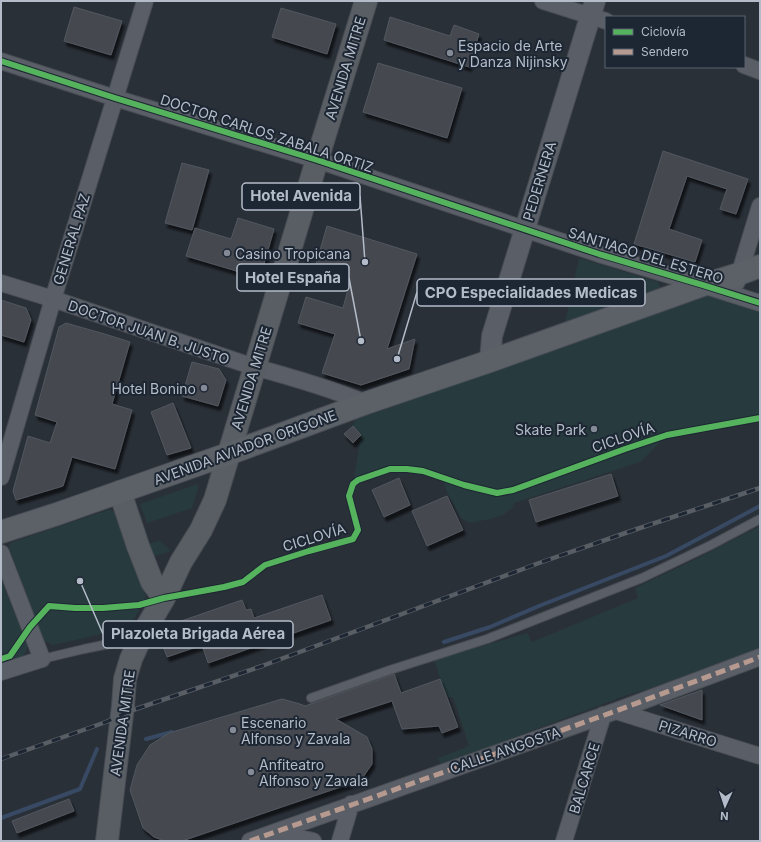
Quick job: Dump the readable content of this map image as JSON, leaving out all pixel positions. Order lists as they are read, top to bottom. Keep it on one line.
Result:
{"streets":{"main road":["AVENIDA MITRE","AVENIDA AVIADOR ORIGONE"],"street":["DOCTOR CARLOS ZABALA ORTIZ","PEDERNERA","GENERAL PAZ","SANTIAGO DEL ESTERO","DOCTOR JUAN B. JUSTO","PIZARRO","CALLE ANGOSTA","BALCARCE"],"cycle path":["CICLOVÍA"]},"crossings":[["AVENIDA MITRE","DOCTOR CARLOS ZABALA ORTIZ"],["AVENIDA MITRE","DOCTOR JUAN B. JUSTO"],["AVENIDA MITRE","AVENIDA AVIADOR ORIGONE"],["DOCTOR CARLOS ZABALA ORTIZ","PEDERNERA"],["DOCTOR CARLOS ZABALA ORTIZ","GENERAL PAZ"],["DOCTOR CARLOS ZABALA ORTIZ","SANTIAGO DEL ESTERO"],["PEDERNERA","SANTIAGO DEL ESTERO"],["PEDERNERA","AVENIDA AVIADOR ORIGONE"],["GENERAL PAZ","DOCTOR JUAN B. JUSTO"],["SANTIAGO DEL ESTERO","AVENIDA AVIADOR ORIGONE"],["DOCTOR JUAN B. JUSTO","AVENIDA AVIADOR ORIGONE"],["PIZARRO","CALLE ANGOSTA"],["PIZARRO","BALCARCE"],["CALLE ANGOSTA","BALCARCE"]],"places":["Espacio de Arte y Danza Nijinsky","Casino Tropicana","Hotel Avenida","Hotel España","CPO Especialidades Medicas","Hotel Bonino","Skate Park","Plazoleta Brigada Aérea","Escenario Alfonso y Zavala","Anfiteatro Alfonso y Zavala"],"legend":["Ciclovía","Sendero"],"north":"bottom"}
